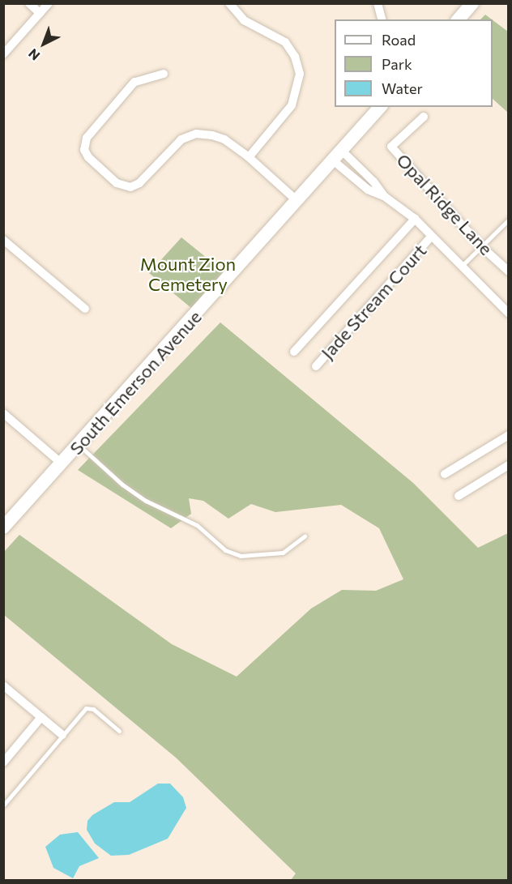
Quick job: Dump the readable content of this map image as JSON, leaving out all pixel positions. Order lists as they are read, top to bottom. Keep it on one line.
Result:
{"streets":{"main road":["South Emerson Avenue"],"street":["Opal Ridge Lane","Jade Stream Court"]},"parks":["Mount Zion Cemetery"],"legend":["Road","Park","Water"],"north":"bottom left"}
